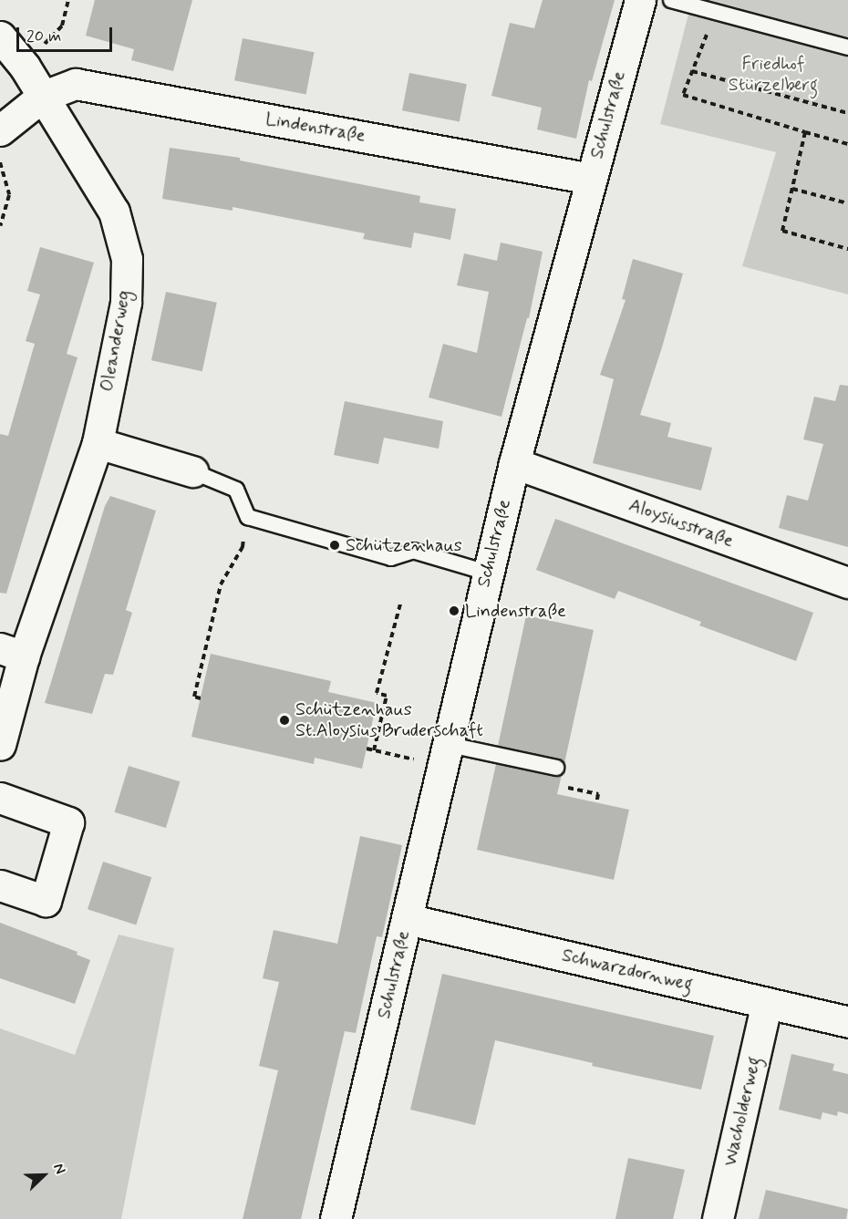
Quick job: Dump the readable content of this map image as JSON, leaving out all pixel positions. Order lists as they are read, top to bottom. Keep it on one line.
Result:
{"streets":{"street":["Schulstraße","Lindenstraße","Oleanderweg","Aloysiusstraße","Schwarzdornweg","Wacholderweg"]},"crossings":[["Schulstraße","Lindenstraße"],["Schulstraße","Aloysiusstraße"],["Schulstraße","Schwarzdornweg"],["Lindenstraße","Oleanderweg"],["Schwarzdornweg","Wacholderweg"]],"parks":["Friedhof Stürzelberg"],"places":["Schützenhaus","Lindenstraße","Schützenhaus St.Aloysius Bruderschaft"],"scale_bar":"20 m","north":"top right"}
